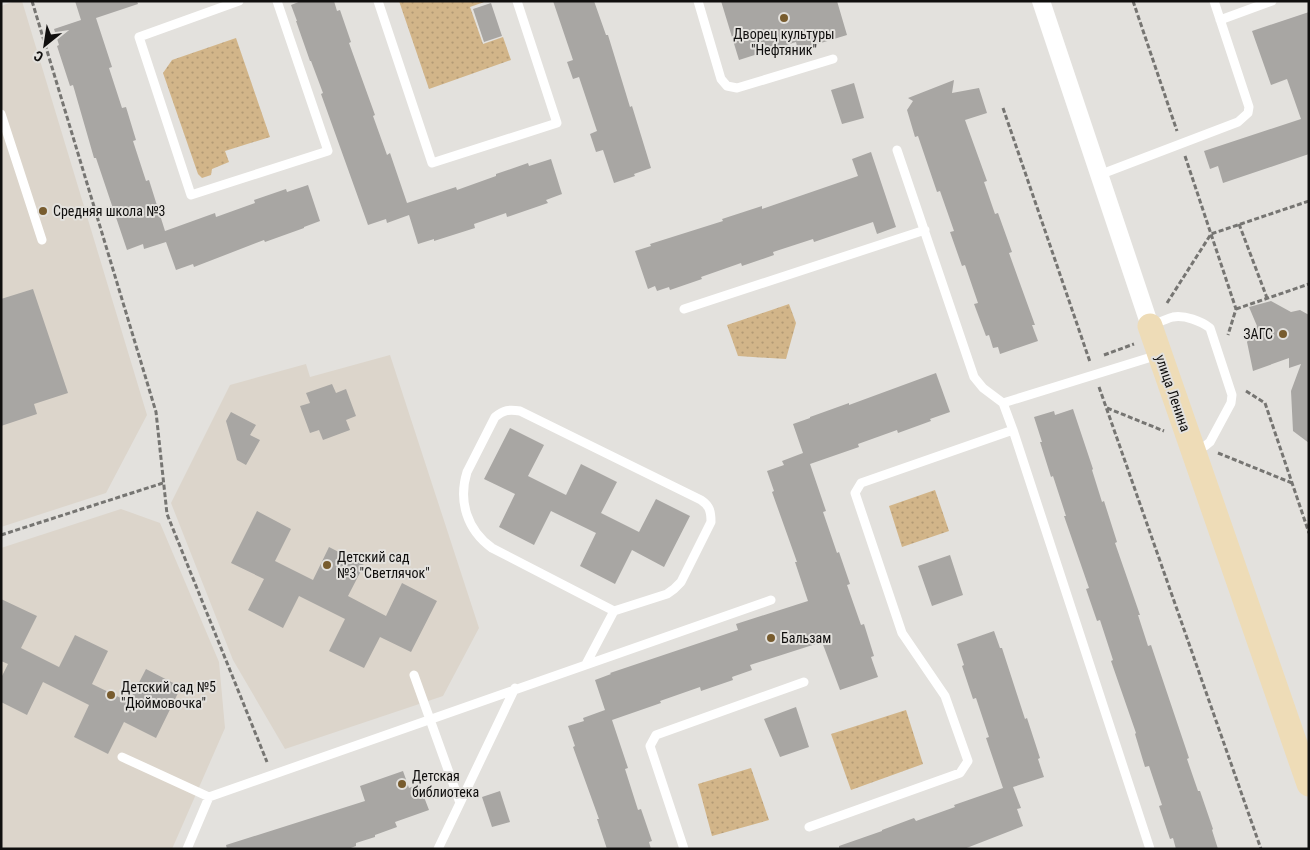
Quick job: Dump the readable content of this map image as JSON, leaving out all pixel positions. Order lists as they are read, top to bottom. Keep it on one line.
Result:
{"streets":{"street":["улица Ленина"]},"places":["Дворец культуры \"Нефтяник\"","Средняя школа №3","ЗАГС","Детский сад №3 \"Светлячок\"","Бальзам","Детский сад №5 \"Дюймовочка\"","Детская библиотека"],"north":"bottom left"}
